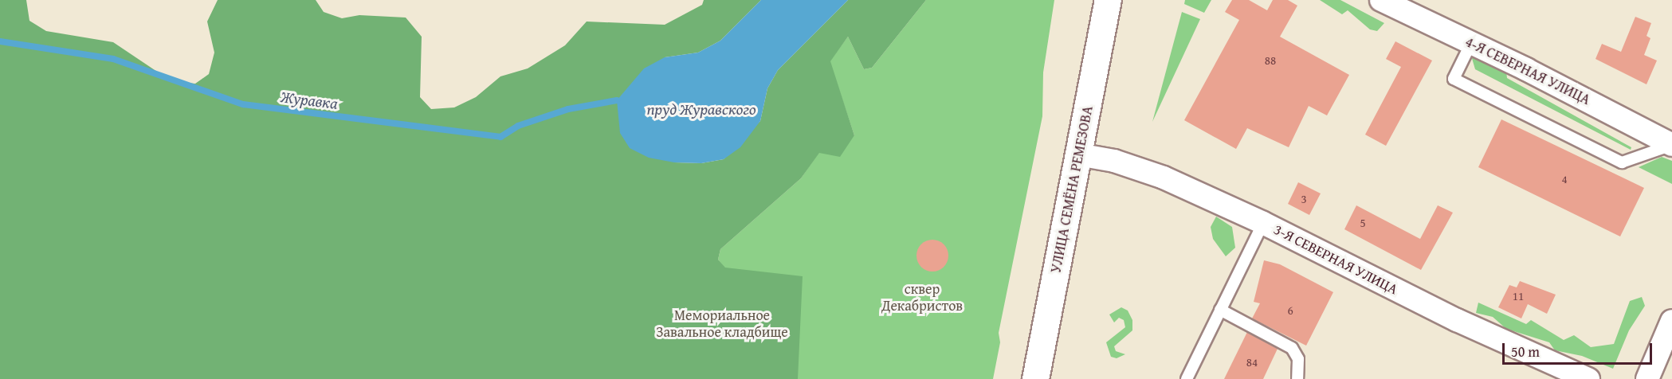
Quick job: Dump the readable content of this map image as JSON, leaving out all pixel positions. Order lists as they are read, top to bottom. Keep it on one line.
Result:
{"streets":{"main road":["УЛИЦА СЕМЁНА РЕМЕЗОВА"],"street":["4-Я СЕВЕРНАЯ УЛИЦА","3-Я СЕВЕРНАЯ УЛИЦА"]},"crossings":[["УЛИЦА СЕМЁНА РЕМЕЗОВА","3-Я СЕВЕРНАЯ УЛИЦА"]],"water":["Журавка","пруд Журавского"],"parks":["сквер Декабристов","Мемориальное Завальное кладбище"],"house_numbers":["88","4","3","5","11","6","84"],"scale_bar":"50 m"}
